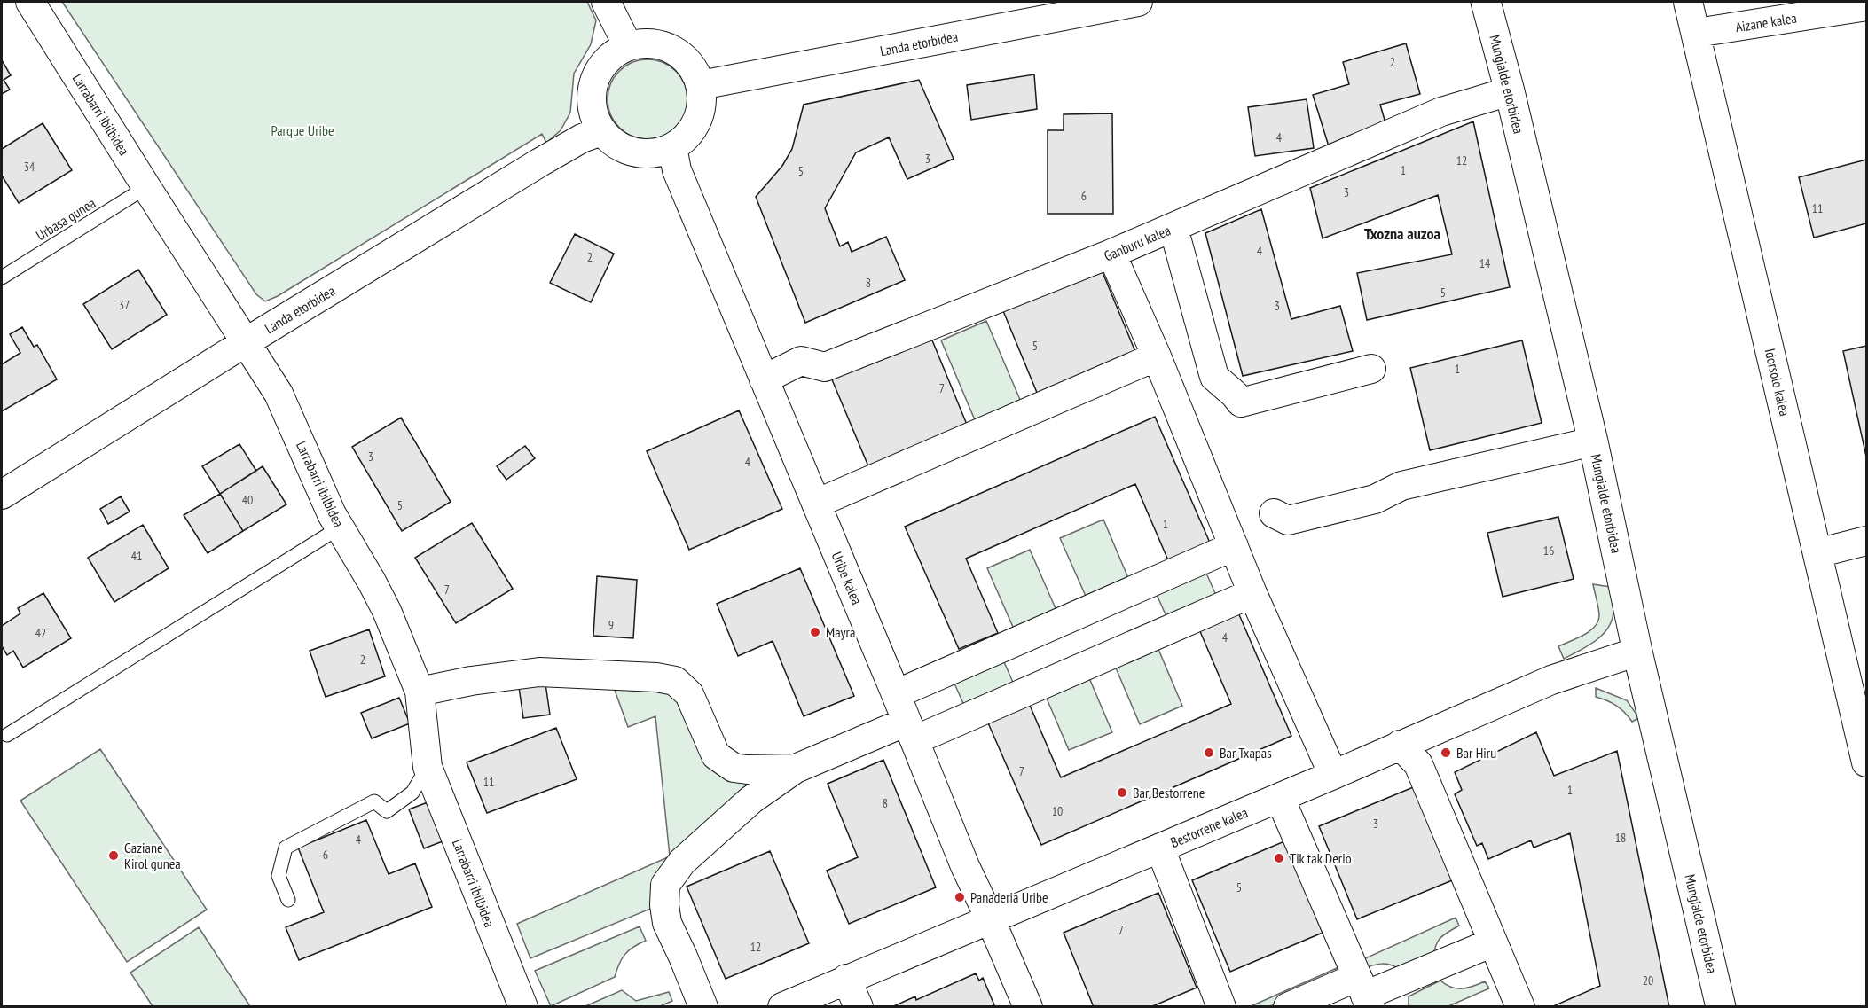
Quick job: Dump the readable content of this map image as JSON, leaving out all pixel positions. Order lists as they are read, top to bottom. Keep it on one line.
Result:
{"streets":{"street":["Aizane kalea","Landa etorbidea","Mungialde etorbidea","Larrabarri ibilbidea","Ganburu kalea","Idorsolo kalea","Uribe kalea","Bestorrene kalea"],"lane":["Urbasa gunea"]},"crossings":[["Aizane kalea","Idorsolo kalea"],["Landa etorbidea","Larrabarri ibilbidea"],["Landa etorbidea","Uribe kalea"],["Mungialde etorbidea","Ganburu kalea"],["Mungialde etorbidea","Bestorrene kalea"],["Larrabarri ibilbidea","Urbasa gunea"],["Ganburu kalea","Uribe kalea"],["Uribe kalea","Bestorrene kalea"]],"districts":["Txozna auzoa"],"parks":["Parque Uribe"],"places":["Mayra","Bar Txapas","Bar Hiru","Bar Bestorrene","Gaziane Kirol gunea","Tik tak Derio","Panaderia Uribe"],"house_numbers":["2","4","3","12","34","1","5","3","6","11","4","2","14","8","5","37","3","5","1","7","3","4","40","5","1","16","41","7","9","42","4","2","7","11","1","8","10","3","18","4","6","5","7","12","20"]}
